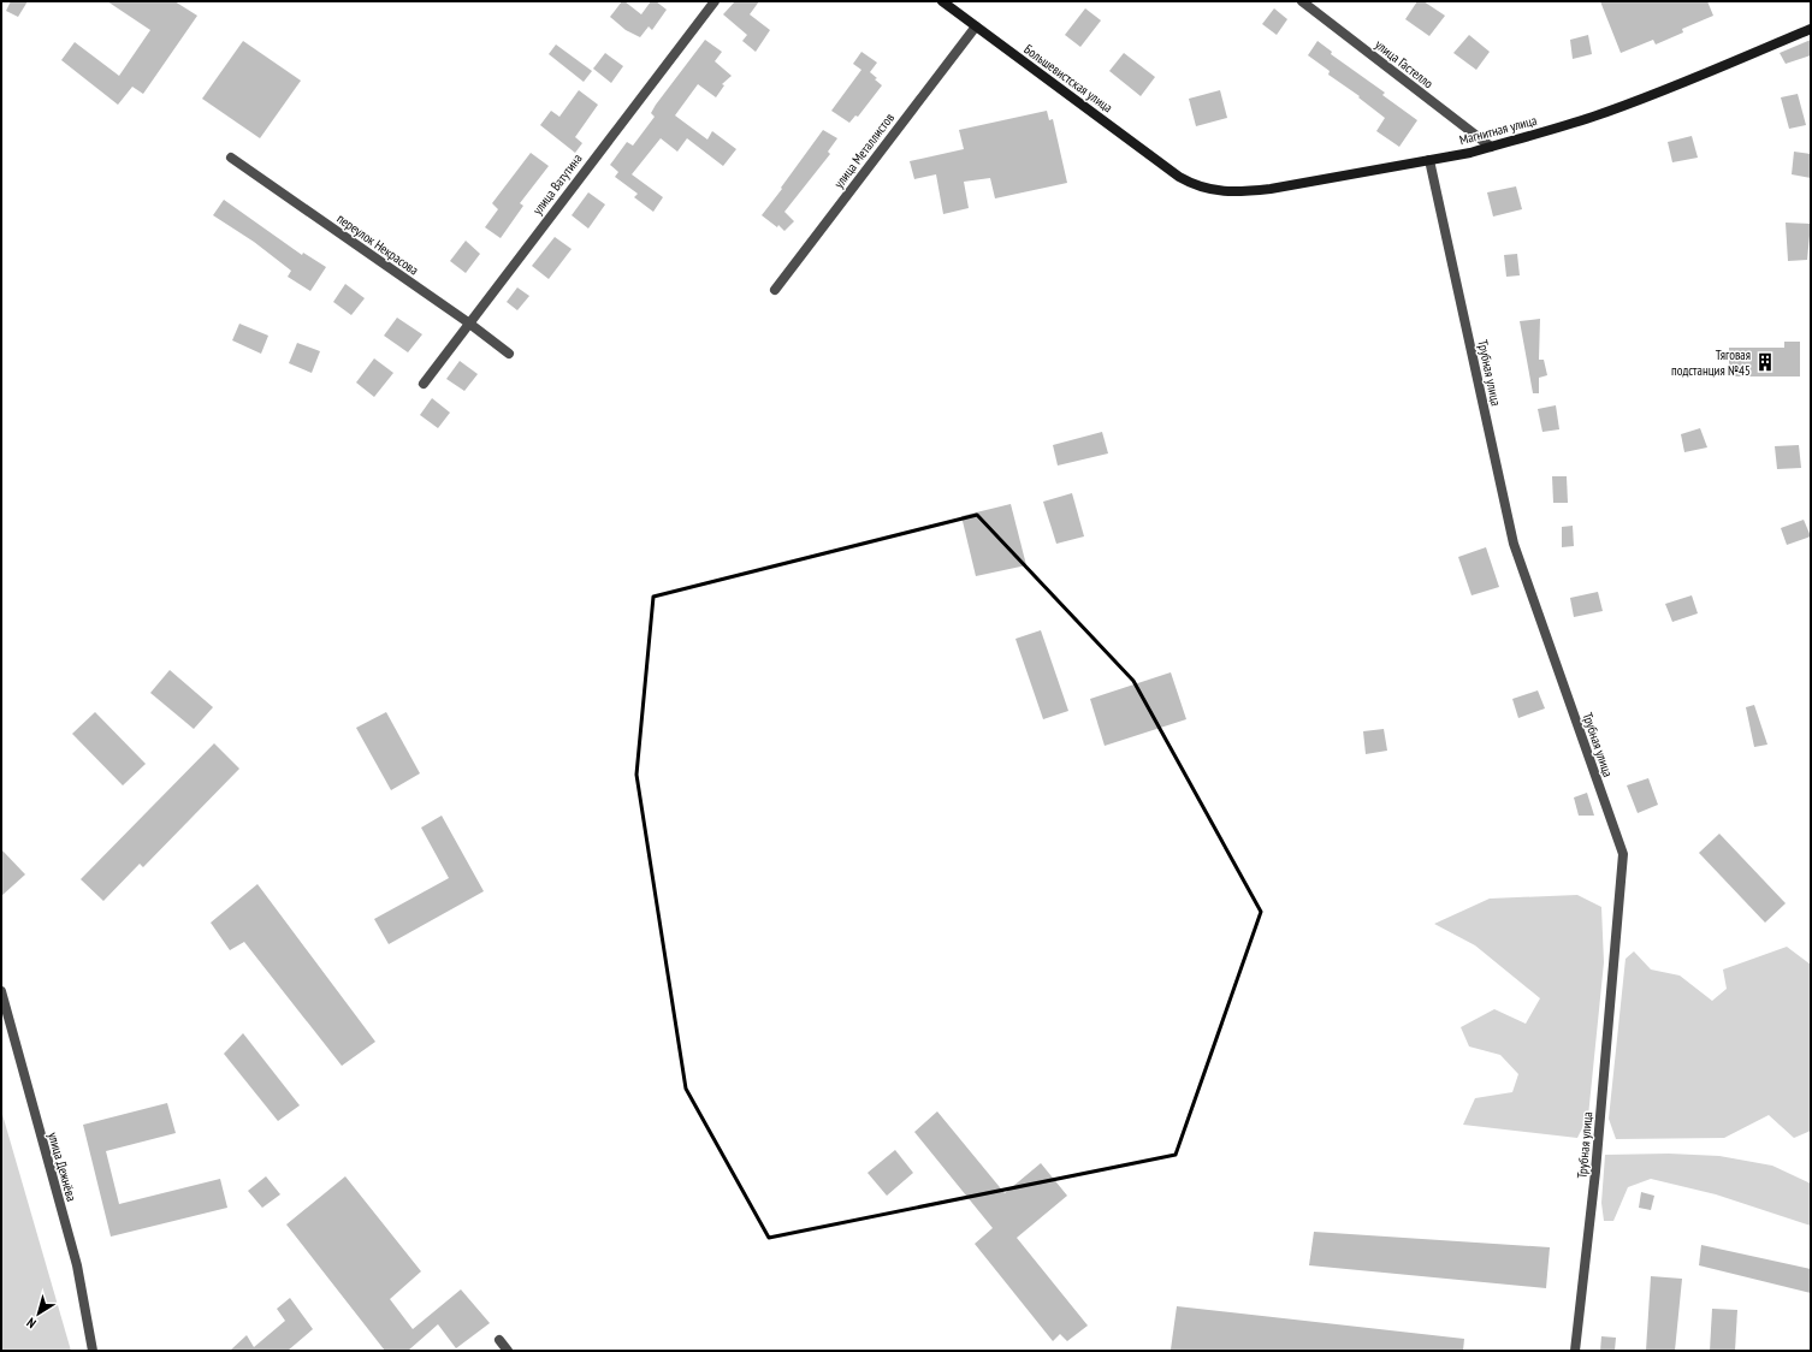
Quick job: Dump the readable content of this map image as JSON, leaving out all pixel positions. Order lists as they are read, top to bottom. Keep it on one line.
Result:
{"streets":{"street":["улица Гастелло","Большевистская улица","Магнитная улица","улица Металлистов","улица Ватутина","переулок Некрасова","Трубная улица","улица Дежнёва"]},"crossings":[["улица Гастелло","Магнитная улица"],["Большевистская улица","Магнитная улица"],["Большевистская улица","улица Металлистов"],["Магнитная улица","Трубная улица"],["улица Ватутина","переулок Некрасова"]],"places":{"building":["Тяговая подстанция №45"]},"north":"bottom left"}
